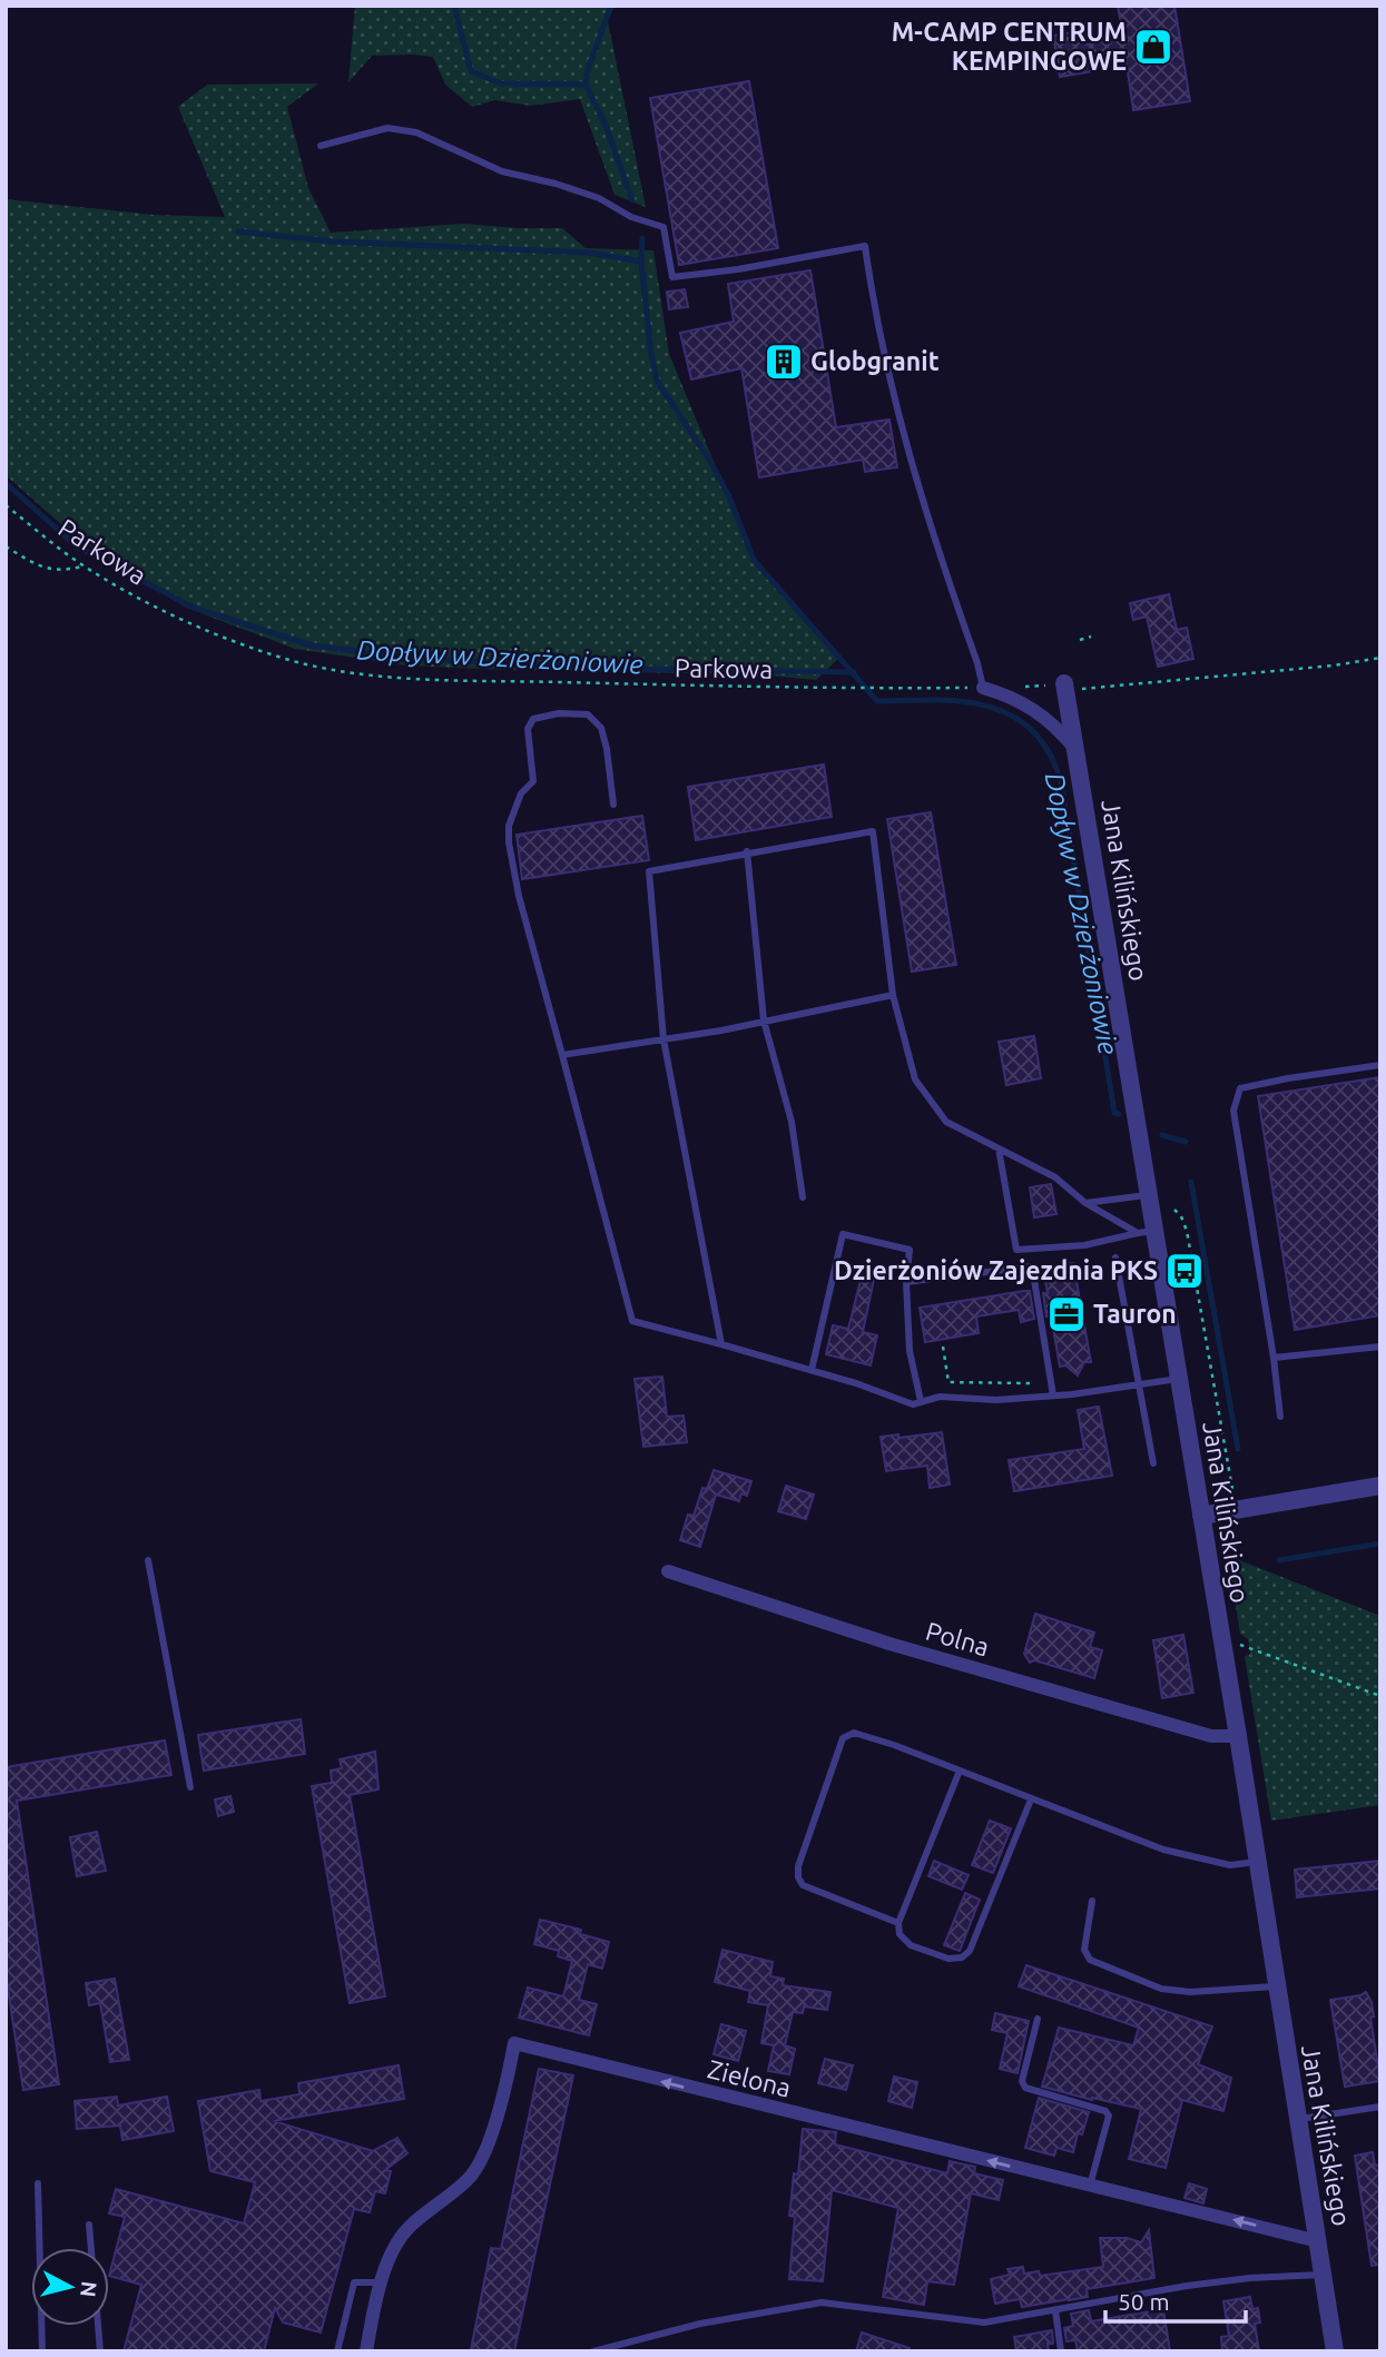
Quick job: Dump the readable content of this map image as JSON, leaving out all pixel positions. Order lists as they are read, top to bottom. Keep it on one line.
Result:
{"streets":{"street":["Jana Kilińskiego","Polna","Zielona"],"path":["Parkowa"]},"crossings":[["Jana Kilińskiego","Polna"],["Jana Kilińskiego","Zielona"]],"one_way":["Zielona"],"water":["Dopływ w Dzierżoniowie"],"places":{"shop":["M-CAMP CENTRUM KEMPINGOWE"],"building":["Globgranit"],"bus stop":["Dzierżoniów Zajezdnia PKS"],"office":["Tauron"]},"scale_bar":"50 m","north":"right"}
